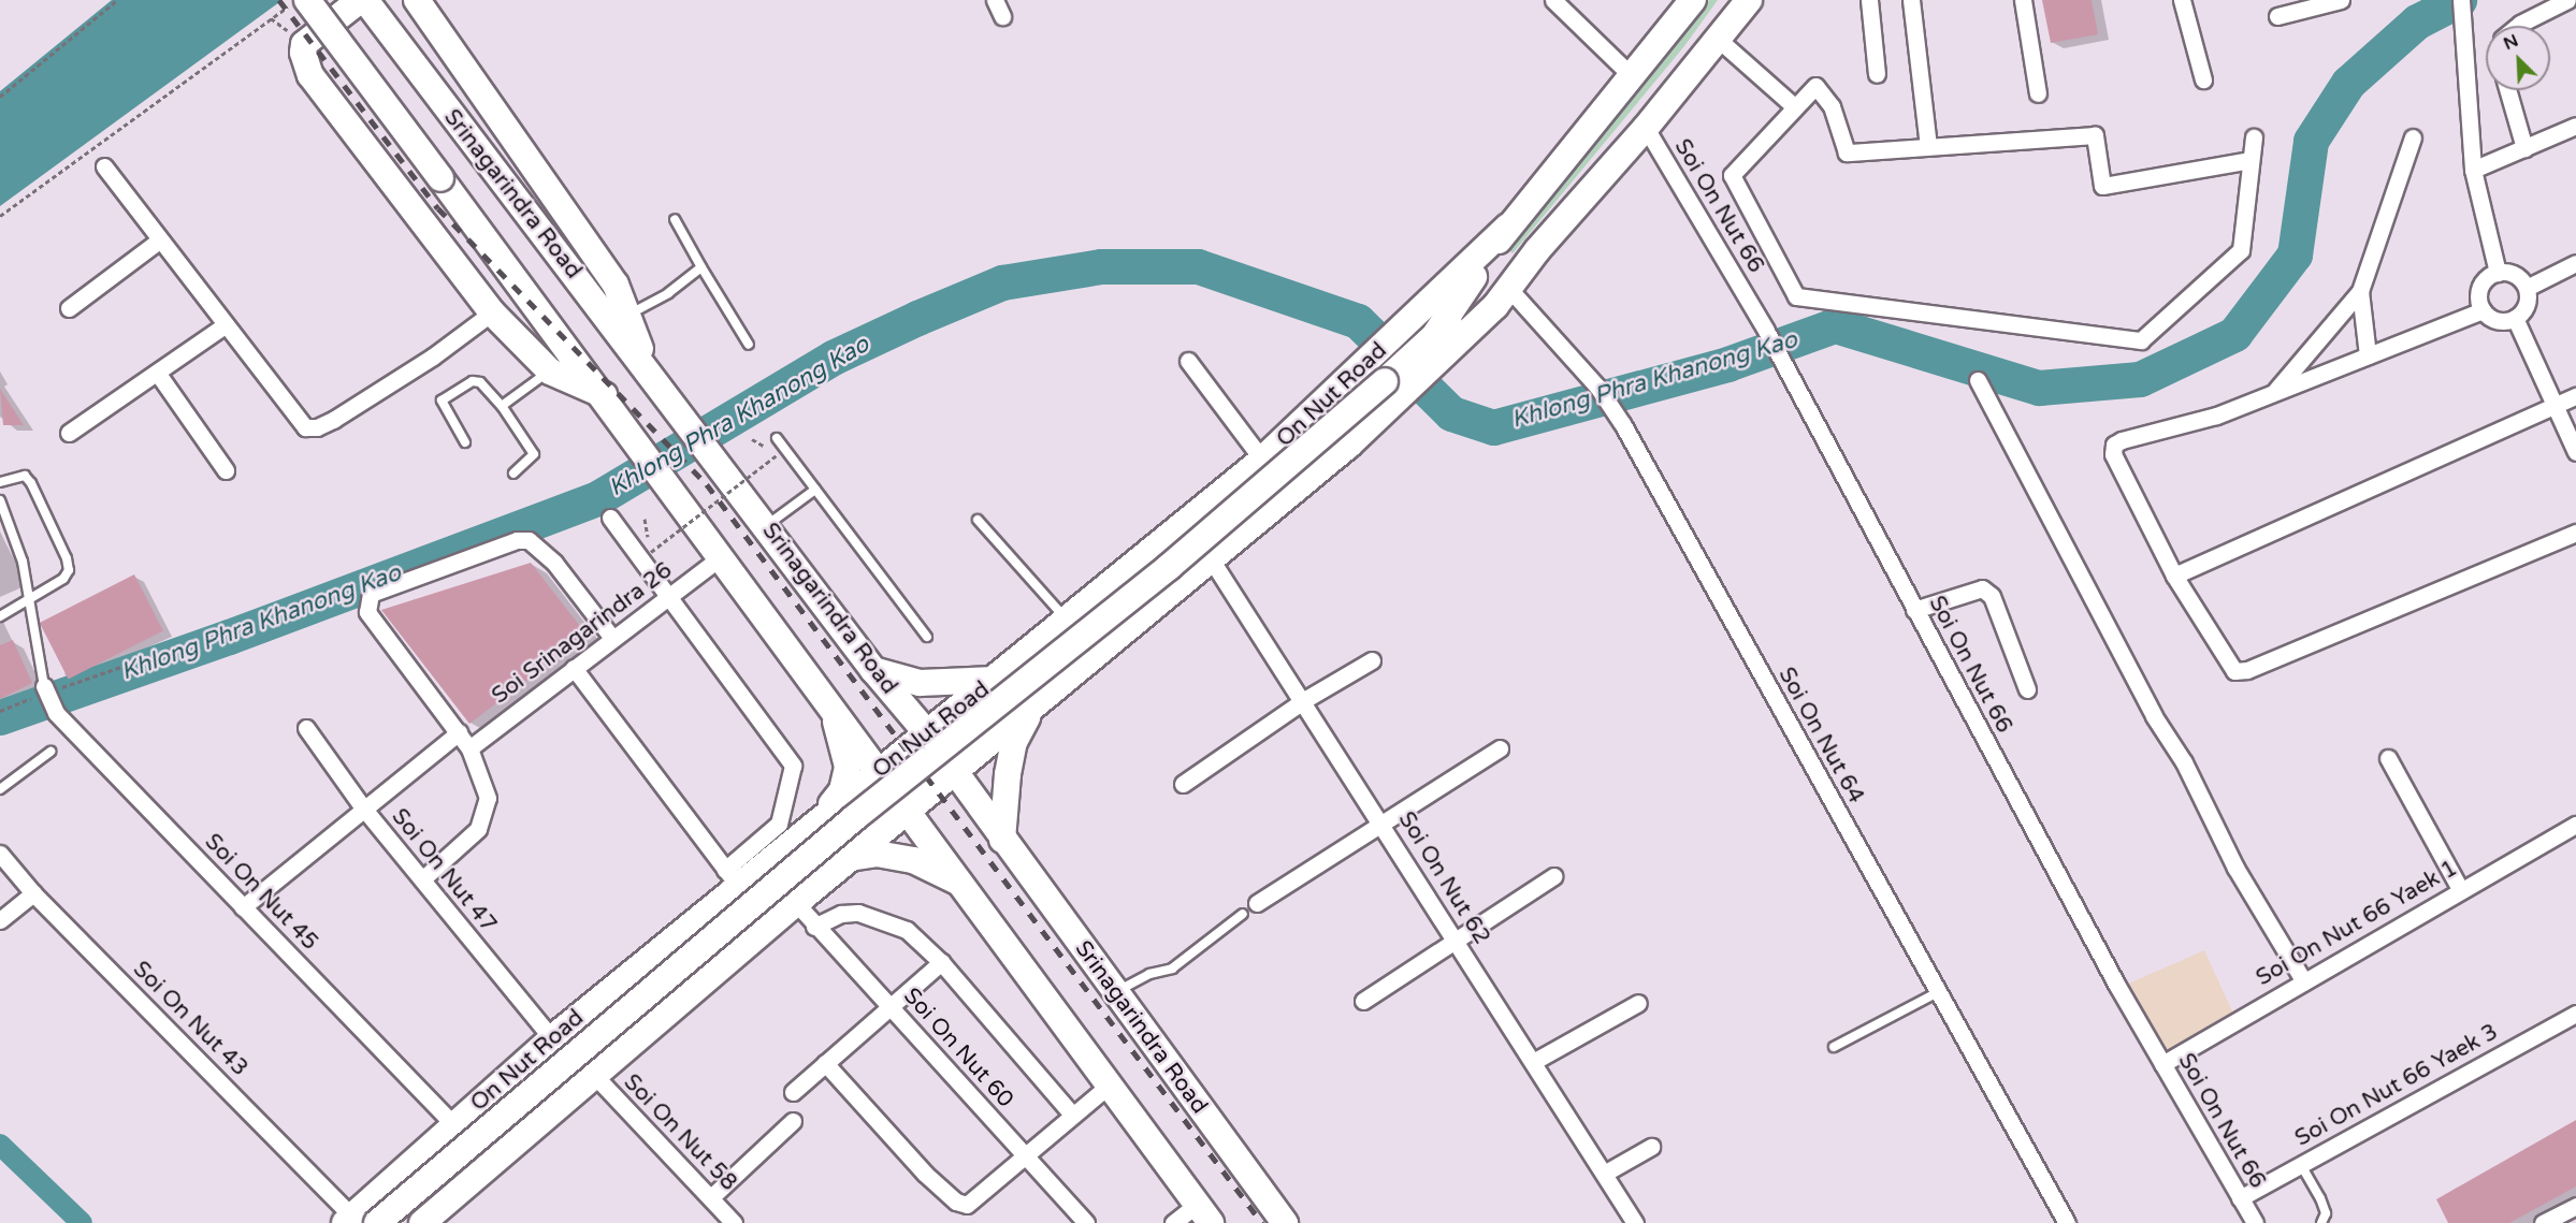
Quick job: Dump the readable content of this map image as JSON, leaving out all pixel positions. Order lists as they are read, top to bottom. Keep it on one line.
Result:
{"streets":{"main road":["Srinagarindra Road","On Nut Road"],"street":["Soi On Nut 66","Soi Srinagarindra 26","Soi On Nut 64","Soi On Nut 47","Soi On Nut 62","Soi On Nut 45","Soi On Nut 66 Yaek 1","Soi On Nut 43","Soi On Nut 60","Soi On Nut 66 Yaek 3","Soi On Nut 58"]},"crossings":[["Srinagarindra Road","On Nut Road"],["Srinagarindra Road","Soi Srinagarindra 26"],["Soi On Nut 66","On Nut Road"],["Soi On Nut 66","Soi On Nut 66 Yaek 1"],["Soi On Nut 66","Soi On Nut 66 Yaek 3"],["On Nut Road","Soi On Nut 64"],["On Nut Road","Soi On Nut 47"],["On Nut Road","Soi On Nut 62"],["On Nut Road","Soi On Nut 45"],["On Nut Road","Soi On Nut 43"],["On Nut Road","Soi On Nut 60"],["On Nut Road","Soi On Nut 58"]],"water":["Khlong Phra Khanong Kao"],"north":"top left"}
